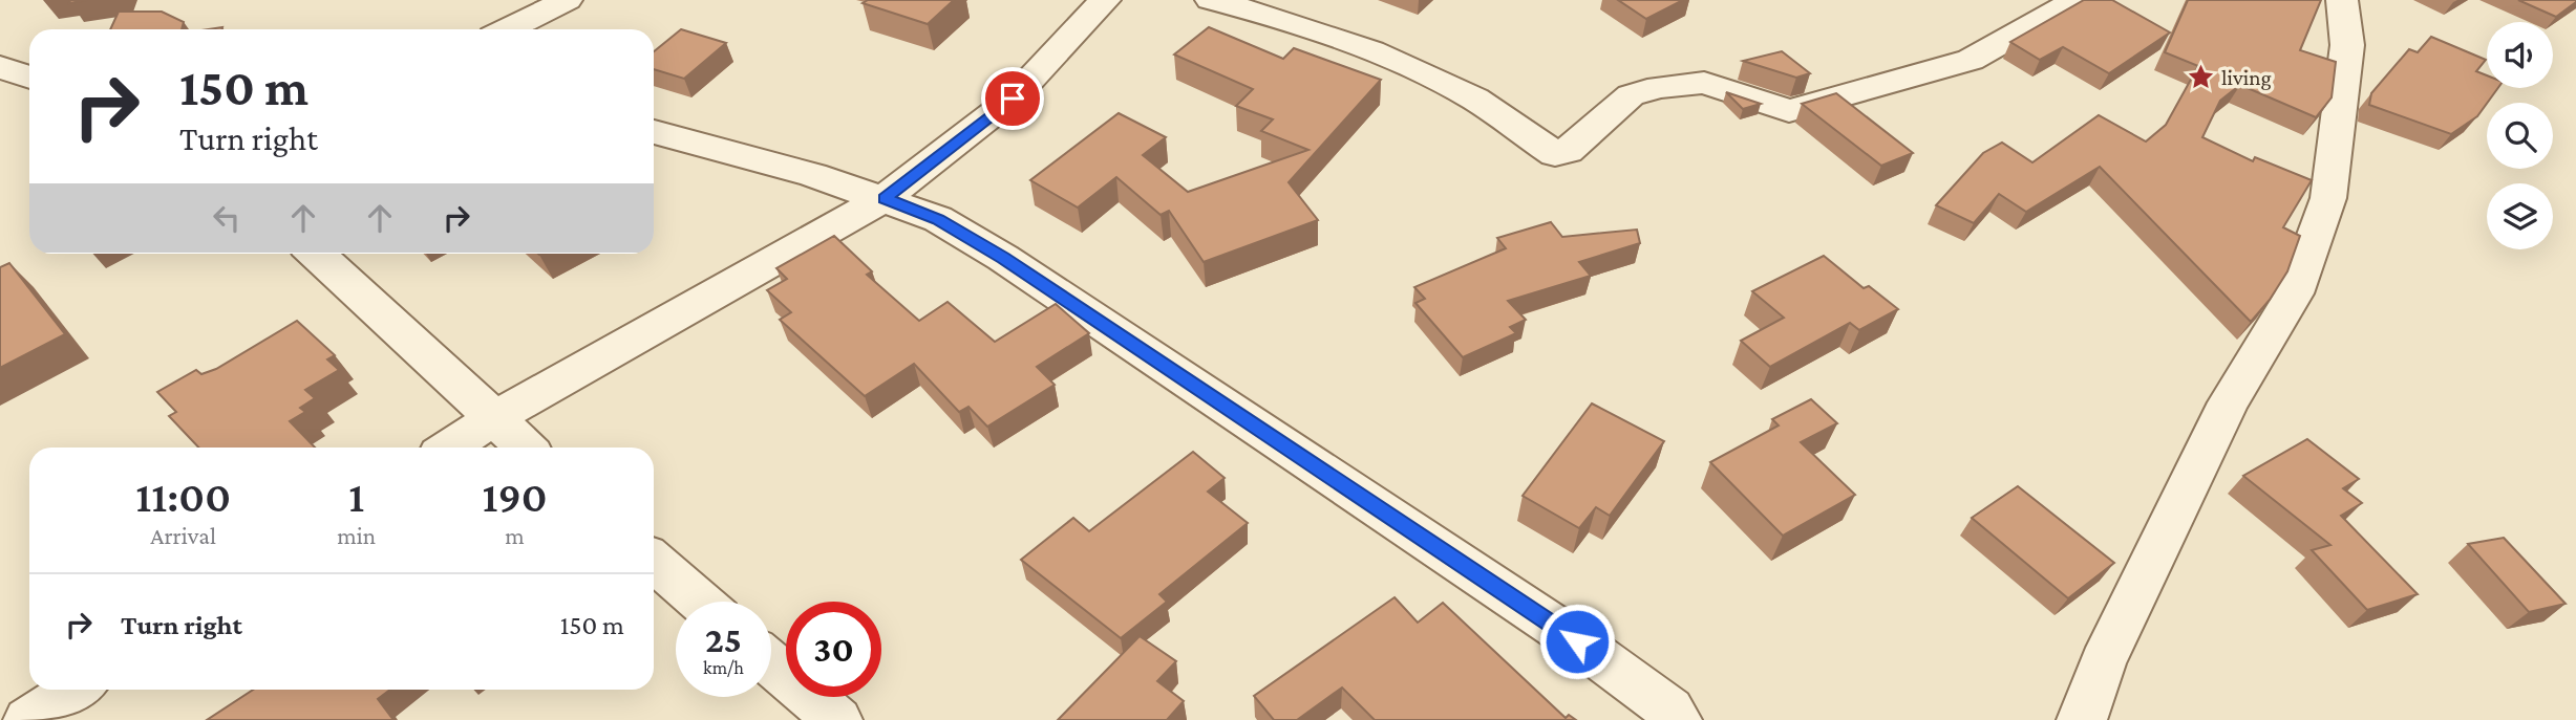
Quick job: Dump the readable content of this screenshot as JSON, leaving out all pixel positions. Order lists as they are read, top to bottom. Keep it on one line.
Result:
{"places":{"place":["living"]},"page":{"turn":["150 m","Turn right"],"eta":["11:00","Arrival","1","min","190","m"],"list":[{"name":"Turn right","value":"150 m"}],"speed":"25 km/h","limit":"30"}}
